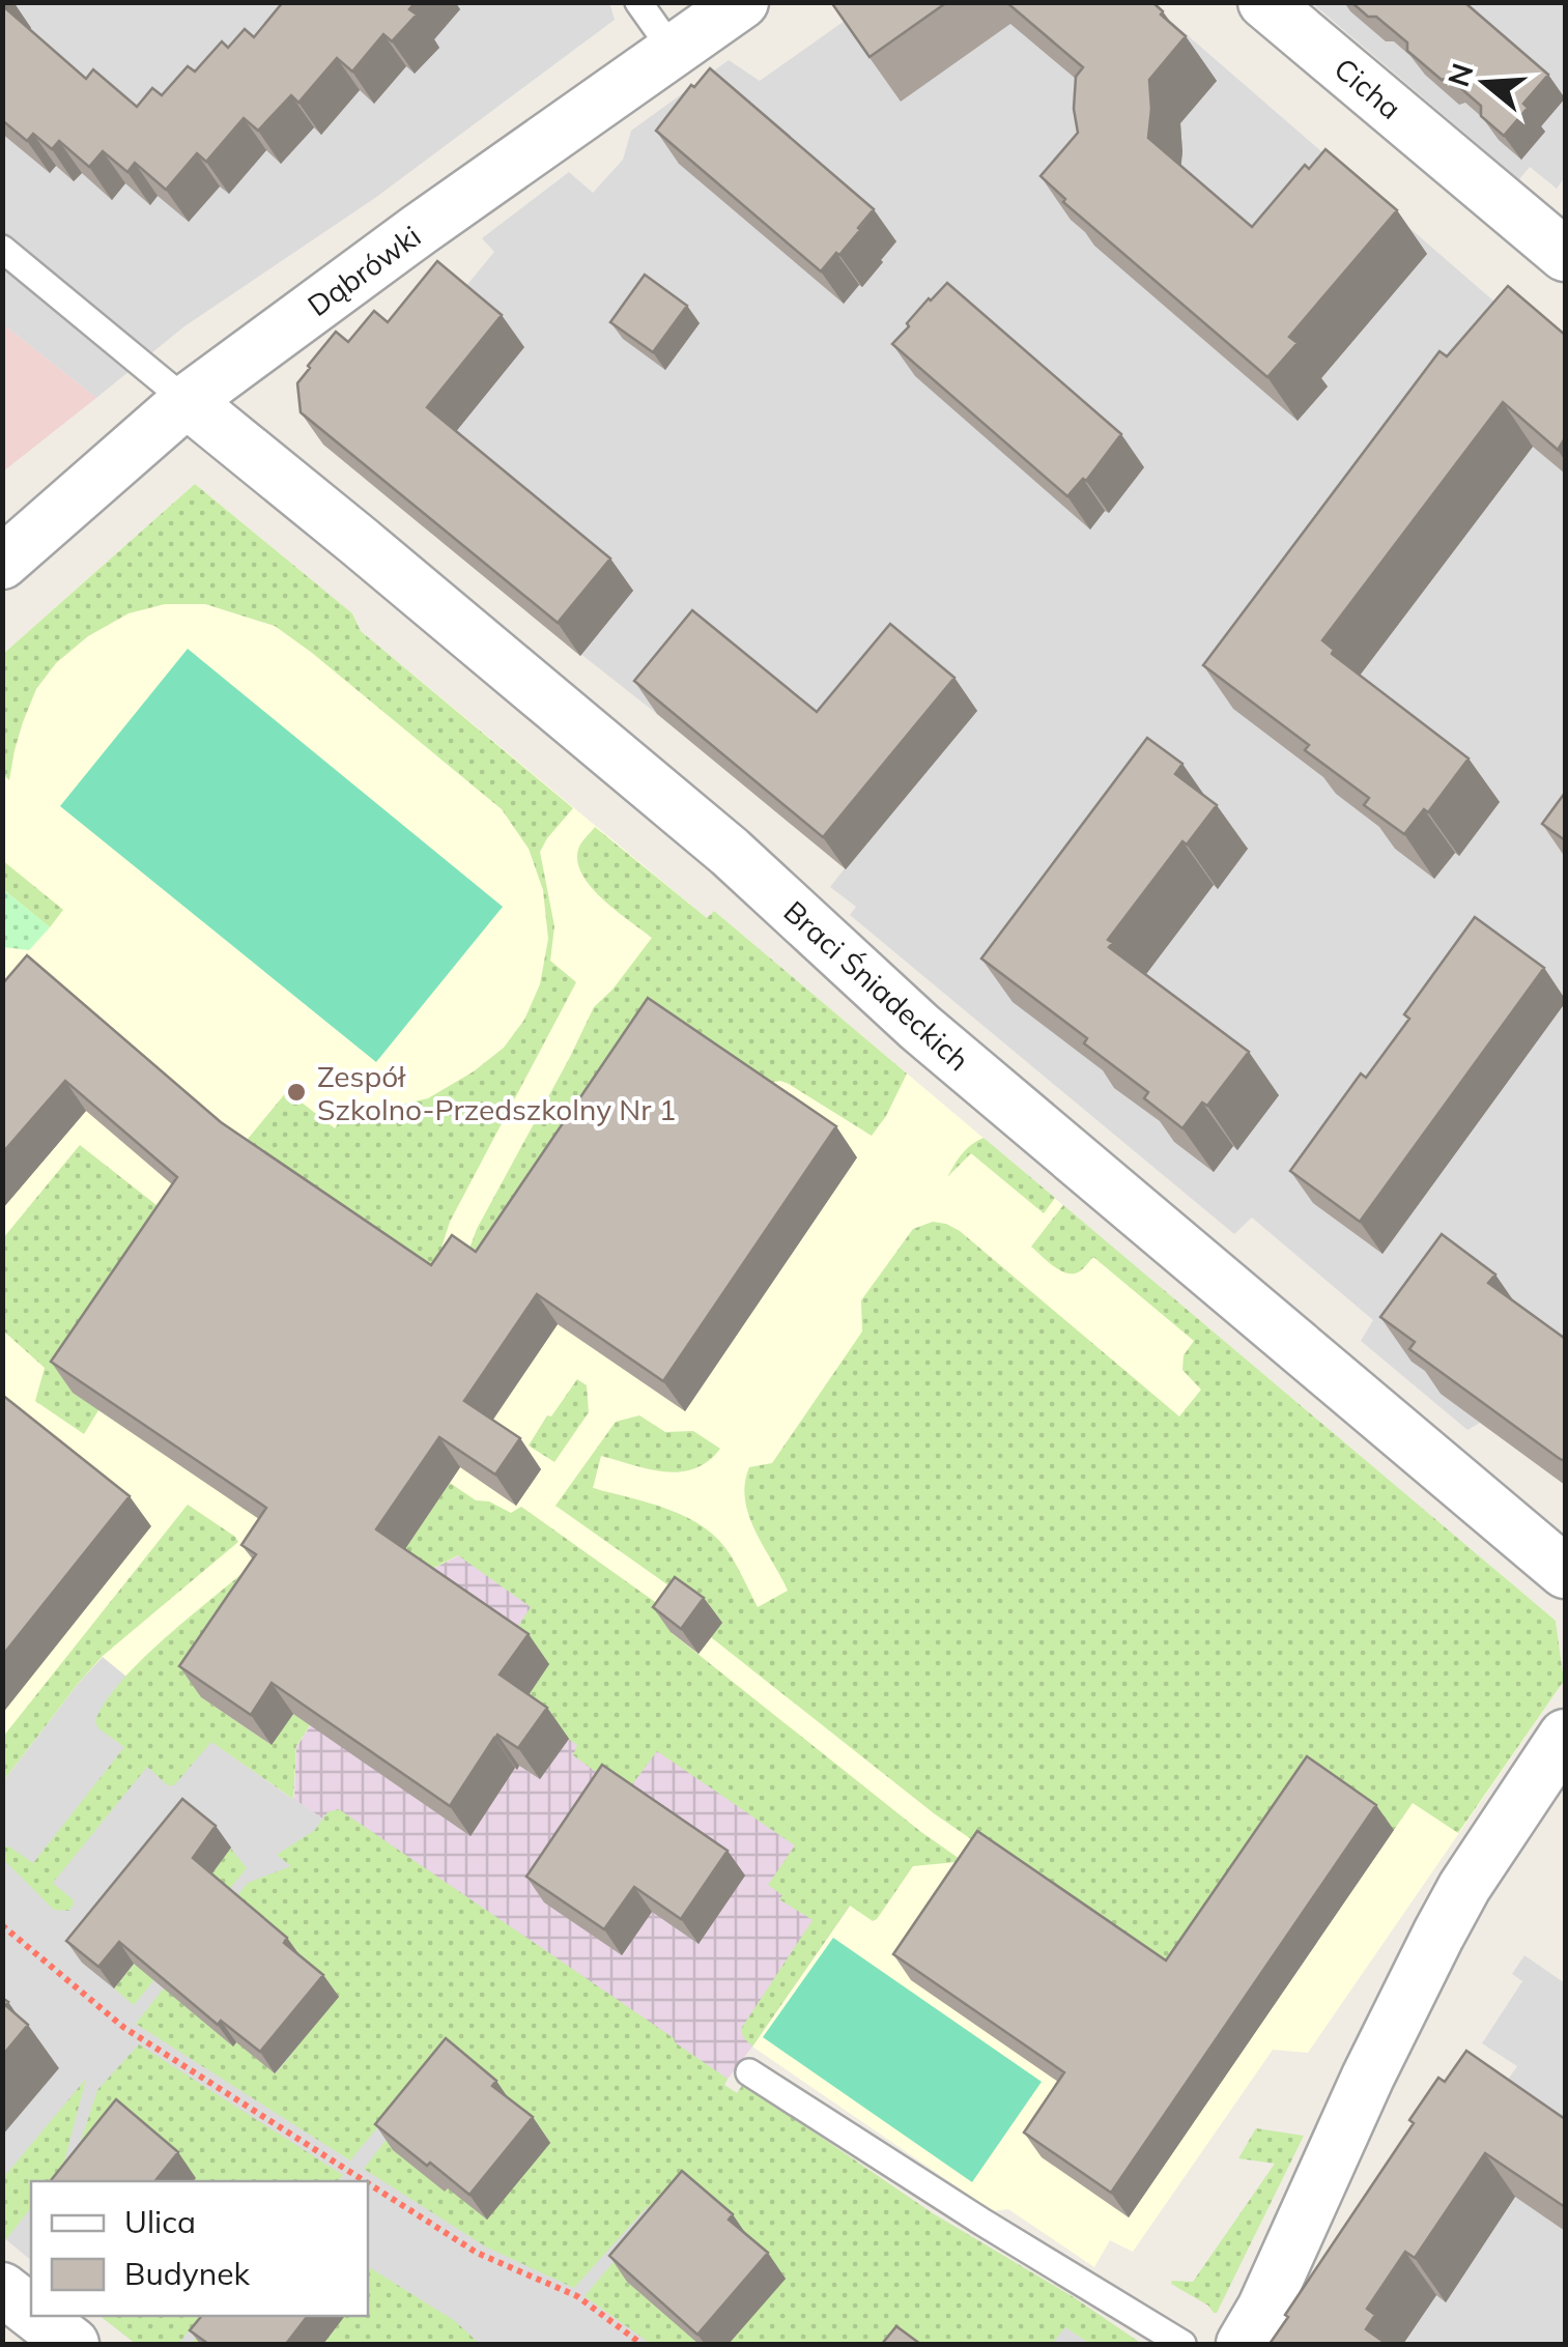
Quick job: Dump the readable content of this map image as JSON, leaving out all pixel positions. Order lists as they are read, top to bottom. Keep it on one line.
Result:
{"streets":{"street":["Cicha","Dąbrówki","Braci Śniadeckich"]},"crossings":[["Dąbrówki","Braci Śniadeckich"]],"places":["Zespół Szkolno-Przedszkolny Nr 1"],"legend":["Ulica","Budynek"],"north":"left"}
